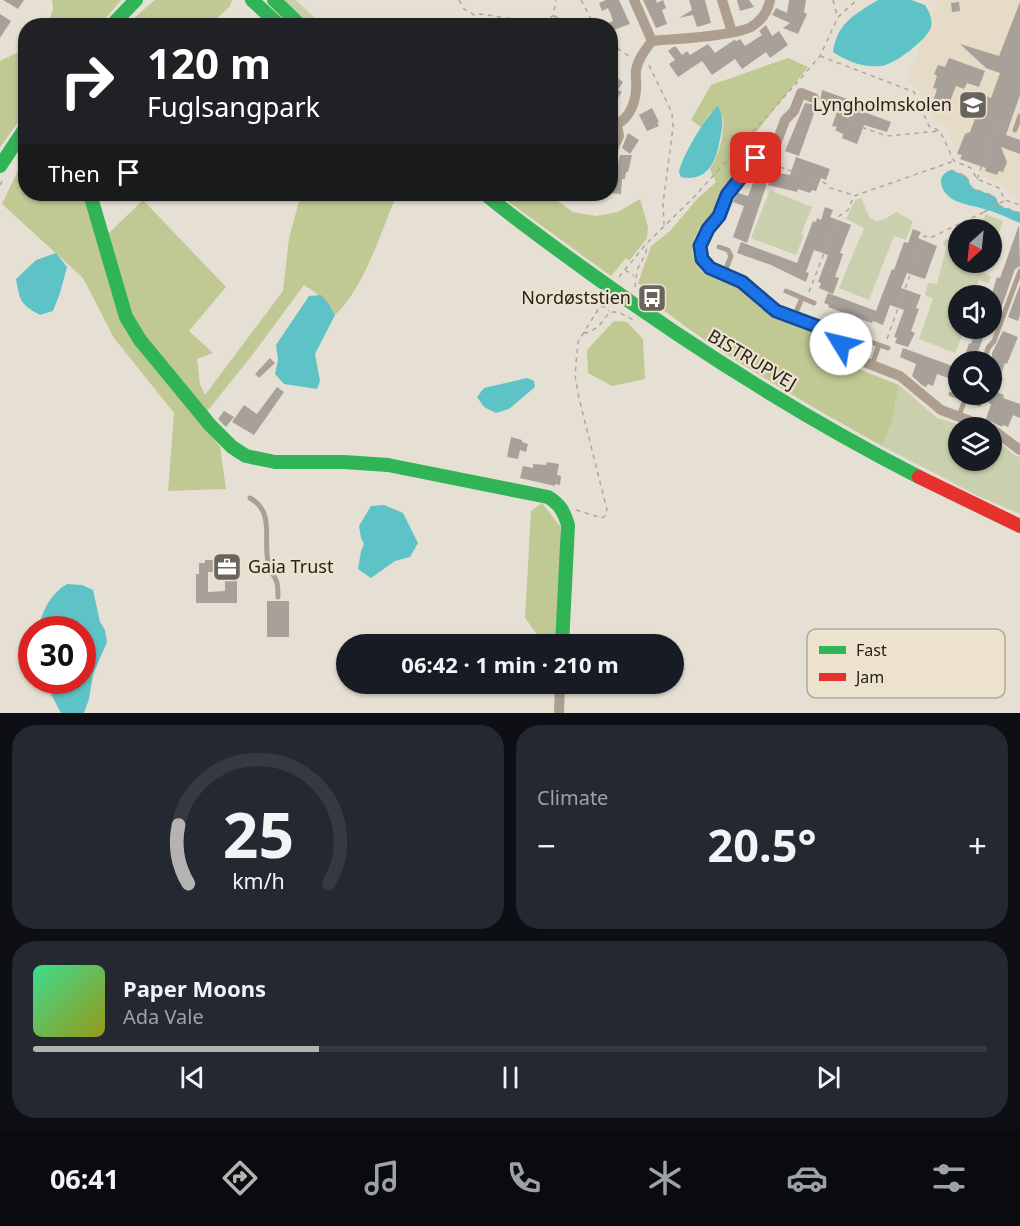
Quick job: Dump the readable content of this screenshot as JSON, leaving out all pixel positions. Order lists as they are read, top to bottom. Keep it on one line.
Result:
{"streets":{"street":["BISTRUPVEJ"]},"places":{"school or university":["Lyngholmskolen"],"bus stop":["Nordøststien"],"office":["Gaia Trust"]},"legend":["Fast","Jam"],"north":"bottom left","page":{"turn":["120 m","Fuglsangpark"],"then":"Then","limit":"30","trip":"06:42 · 1 min · 210 m","tile":"Climate","heat":["−","20.5°","+"],"song":["Paper Moons","Ada Vale"],"tabs":"06:41","gauge":["25","km/h"]}}
